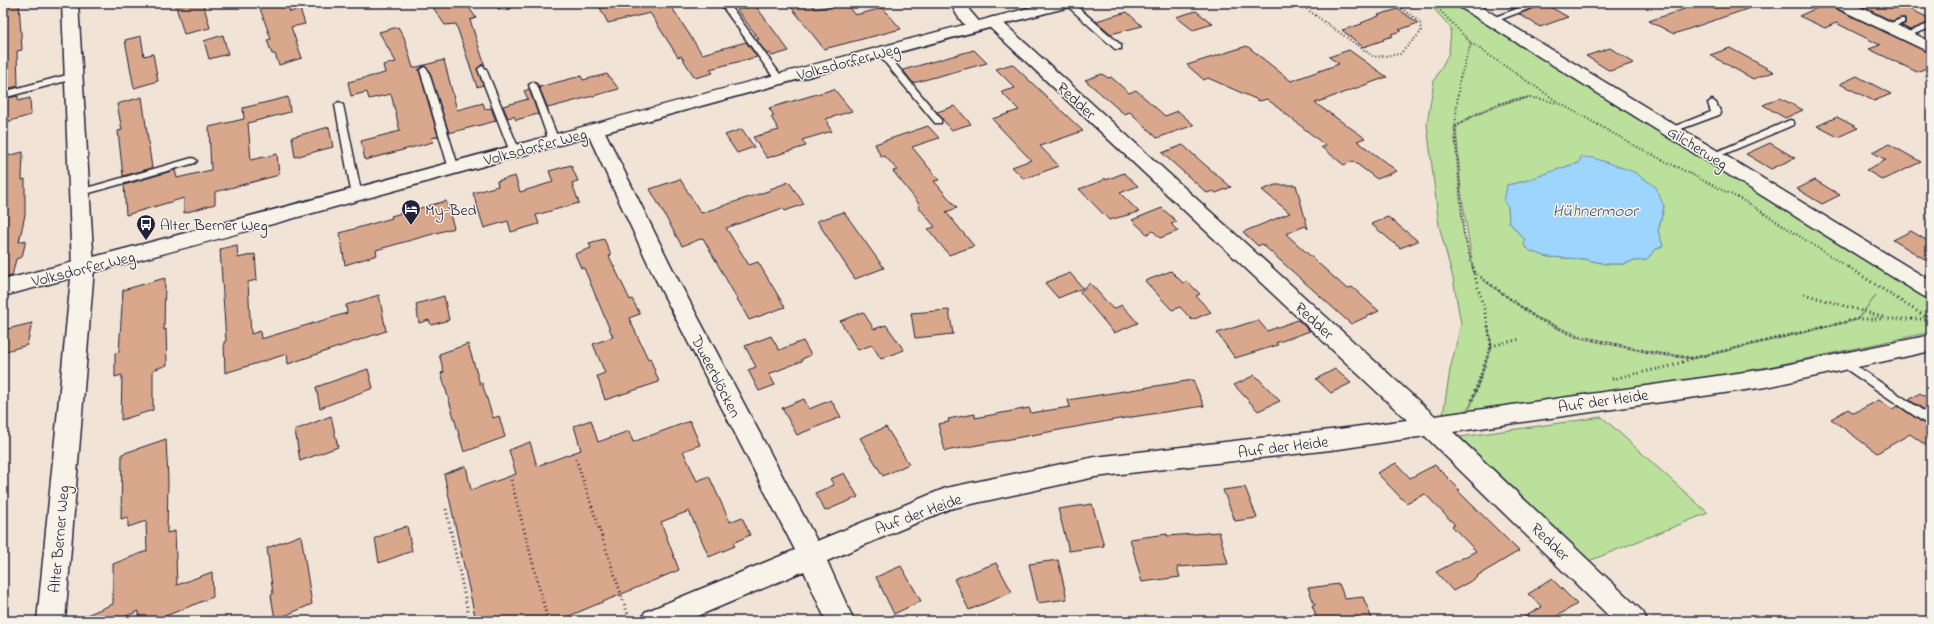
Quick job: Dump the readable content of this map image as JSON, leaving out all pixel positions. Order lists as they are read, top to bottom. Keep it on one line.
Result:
{"streets":{"street":["Volksdorfer Weg","Redder","Gilcherweg","Dweerblöcken","Auf der Heide","Alter Berner Weg"]},"crossings":[["Volksdorfer Weg","Redder"],["Volksdorfer Weg","Dweerblöcken"],["Volksdorfer Weg","Alter Berner Weg"],["Redder","Auf der Heide"],["Dweerblöcken","Auf der Heide"]],"water":["Hühnermoor"],"places":{"hotel":["My-Bed"],"bus stop":["Alter Berner Weg"]}}
